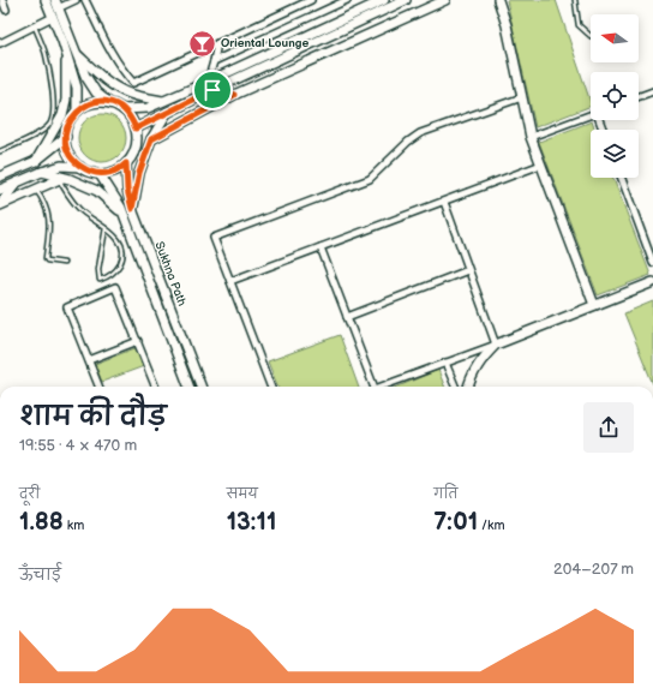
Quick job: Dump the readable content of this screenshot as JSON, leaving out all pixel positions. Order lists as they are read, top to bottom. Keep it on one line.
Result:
{"streets":{"main road":["Sukhna Path"]},"places":{"bar":["Oriental Lounge"]},"north":"left","page":{"heading":["शाम की दौड़","19:55 · 4 × 470 m"],"stats":[["दूरी","1.88 km"],["समय","13:11"],["गति","7:01 /km"]],"chart":["ऊँचाई","204–207 m"]}}
